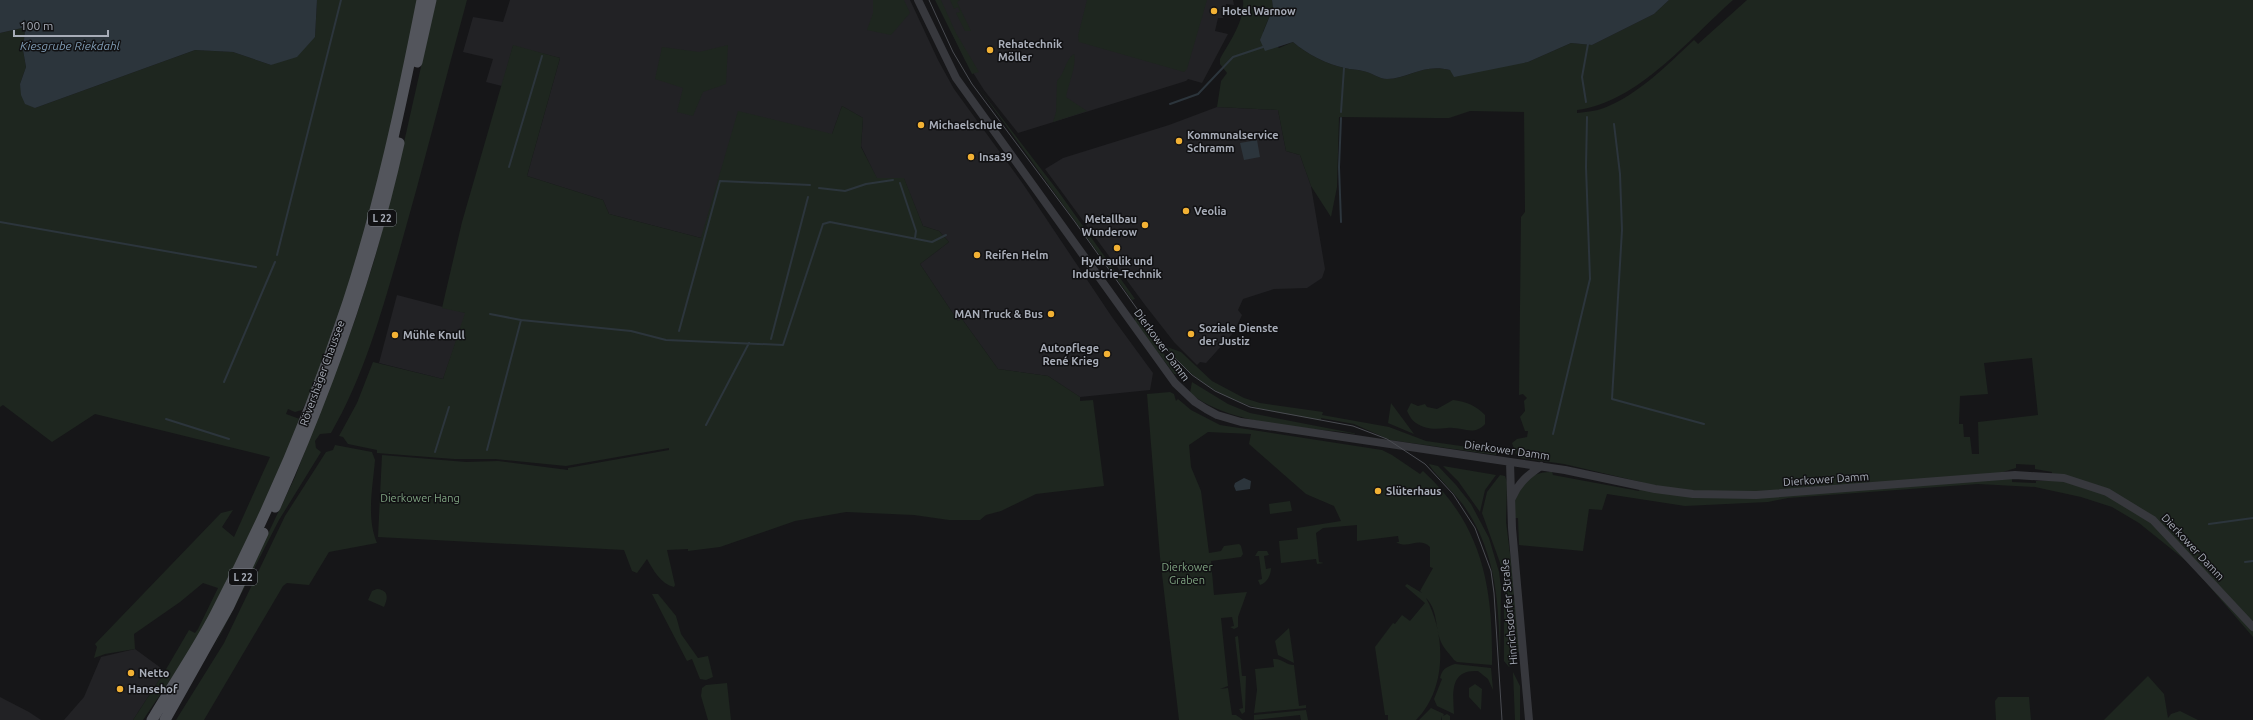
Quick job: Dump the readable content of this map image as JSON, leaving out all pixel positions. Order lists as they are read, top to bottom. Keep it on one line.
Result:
{"streets":{"main road":["L 22","Rövershäger Chaussee"],"street":["Dierkower Damm","Hinrichsdorfer Straße"]},"crossings":[["Dierkower Damm","Hinrichsdorfer Straße"]],"water":["Kiesgrube Riekdahl"],"parks":["Dierkower Hang","Dierkower Graben"],"places":["Hotel Warnow","Rehatechnik Möller","Michaelschule","Kommunalservice Schramm","Insa39","Veolia","Metallbau Wunderow","Hydraulik und Industrie-Technik","Reifen Helm","MAN Truck & Bus","Soziale Dienste der Justiz","Mühle Knull","Autopflege René Krieg","Slüterhaus","Netto","Hansehof"],"scale_bar":"100 m"}
